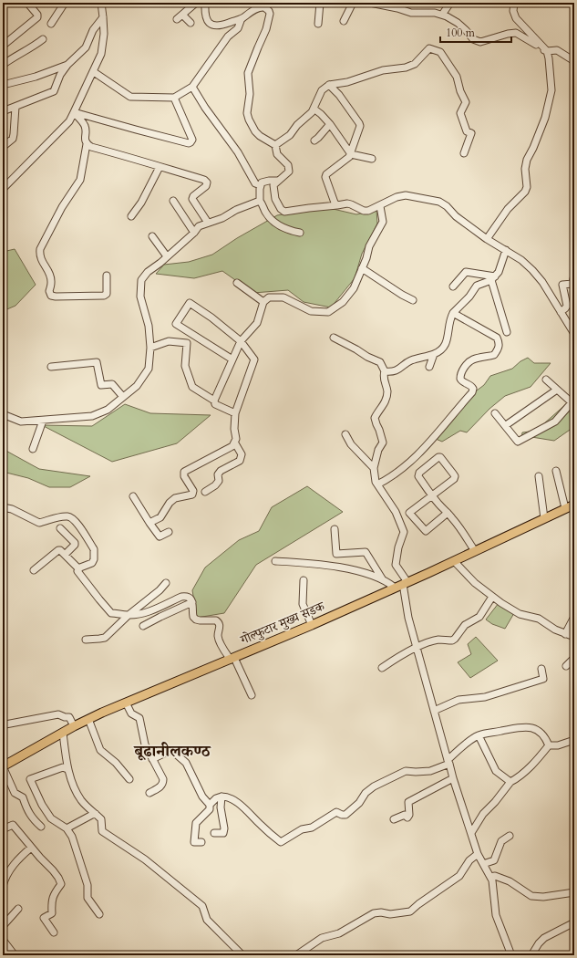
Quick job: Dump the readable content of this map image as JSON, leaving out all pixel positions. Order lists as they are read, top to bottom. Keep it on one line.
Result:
{"streets":{"main road":["गोल्फुटार मुख्य सडक"]},"districts":["बूढानीलकण्ठ"],"scale_bar":"100 m"}
